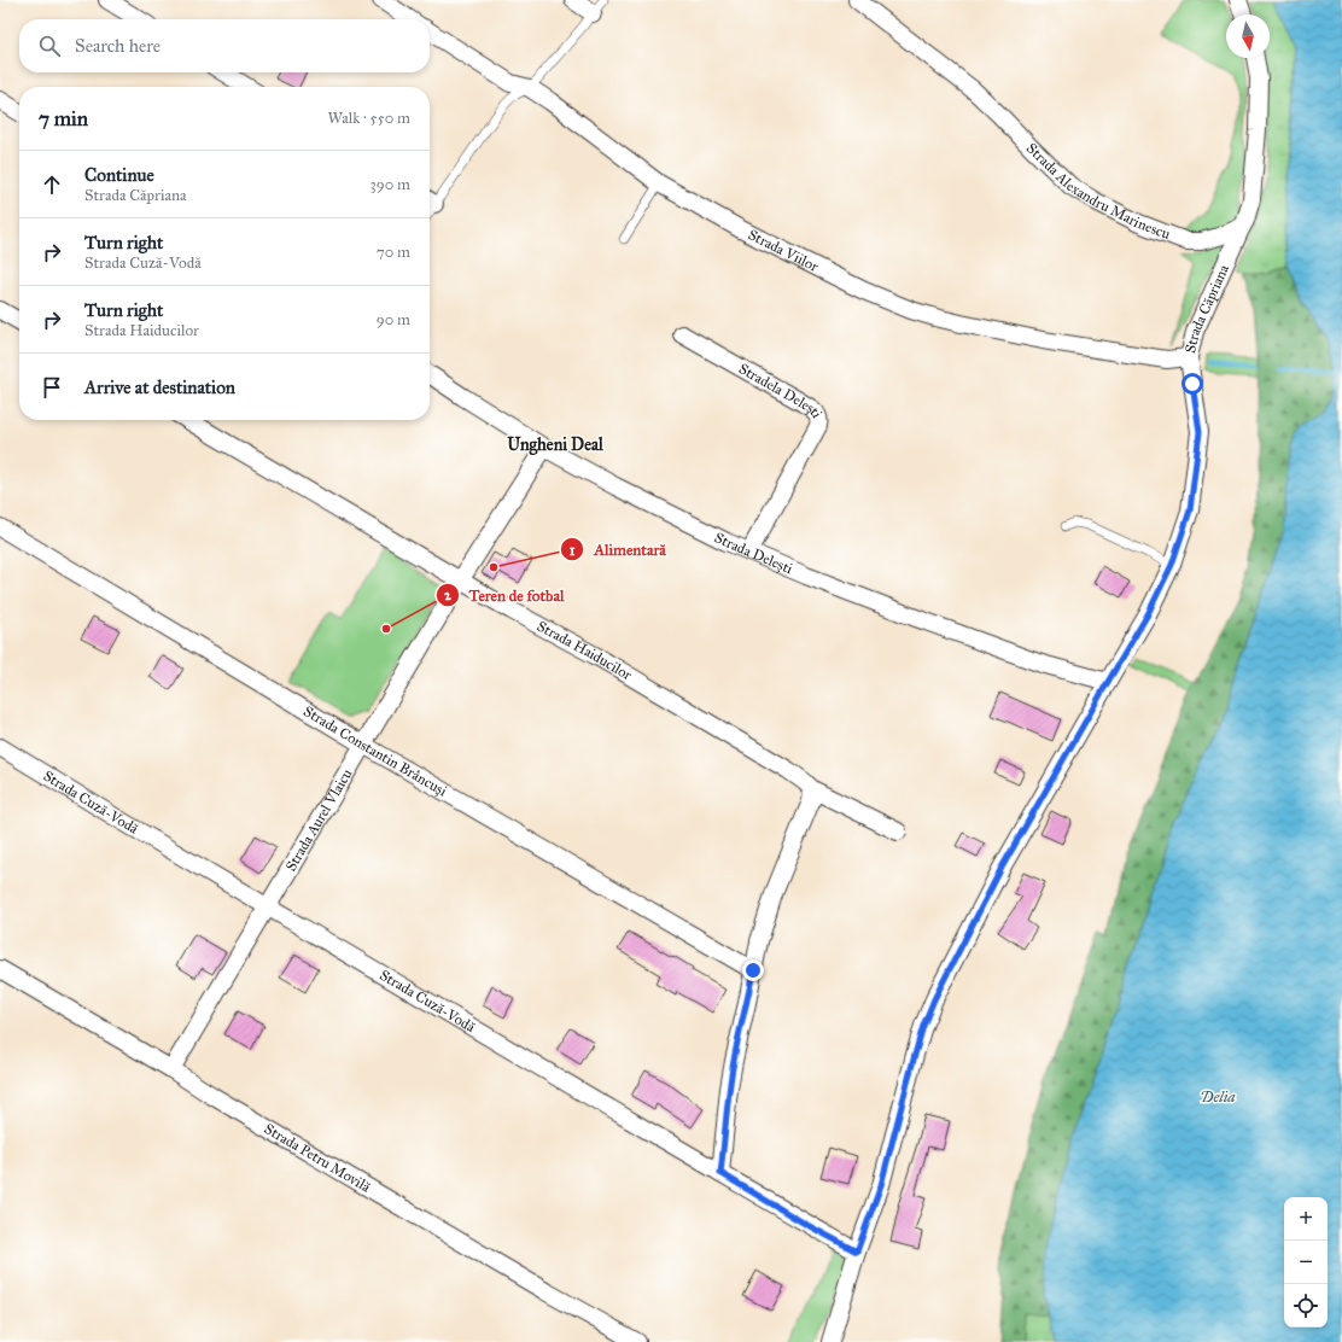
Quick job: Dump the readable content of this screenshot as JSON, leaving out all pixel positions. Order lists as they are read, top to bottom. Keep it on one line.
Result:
{"streets":{"street":["Strada Alexandru Marinescu","Strada Viilor","Strada Căpriana","Stradela Delești","Strada Delești","Strada Haiducilor","Strada Constantin Brâncuşi","Strada Cuză-Vodă","Strada Aurel Vlaicu","Strada Petru Movilă"]},"crossings":[["Strada Alexandru Marinescu","Strada Căpriana"],["Strada Viilor","Strada Căpriana"],["Strada Căpriana","Strada Delești"],["Strada Căpriana","Strada Cuză-Vodă"],["Stradela Delești","Strada Delești"],["Strada Delești","Strada Aurel Vlaicu"],["Strada Haiducilor","Strada Aurel Vlaicu"],["Strada Constantin Brâncuşi","Strada Aurel Vlaicu"],["Strada Cuză-Vodă","Strada Aurel Vlaicu"],["Strada Aurel Vlaicu","Strada Petru Movilă"]],"districts":["Ungheni Deal"],"water":["Delia"],"places":["Alimentară","Teren de fotbal"],"north":"bottom","page":{"search":"Search here","heading":["7 min","Walk · 550 m"],"list":[["Continue","Strada Căpriana","390 m"],["Turn right","Strada Cuză-Vodă","70 m"],["Turn right","Strada Haiducilor","90 m"],"Arrive at destination"],"map_buttons":["+","−"]}}
